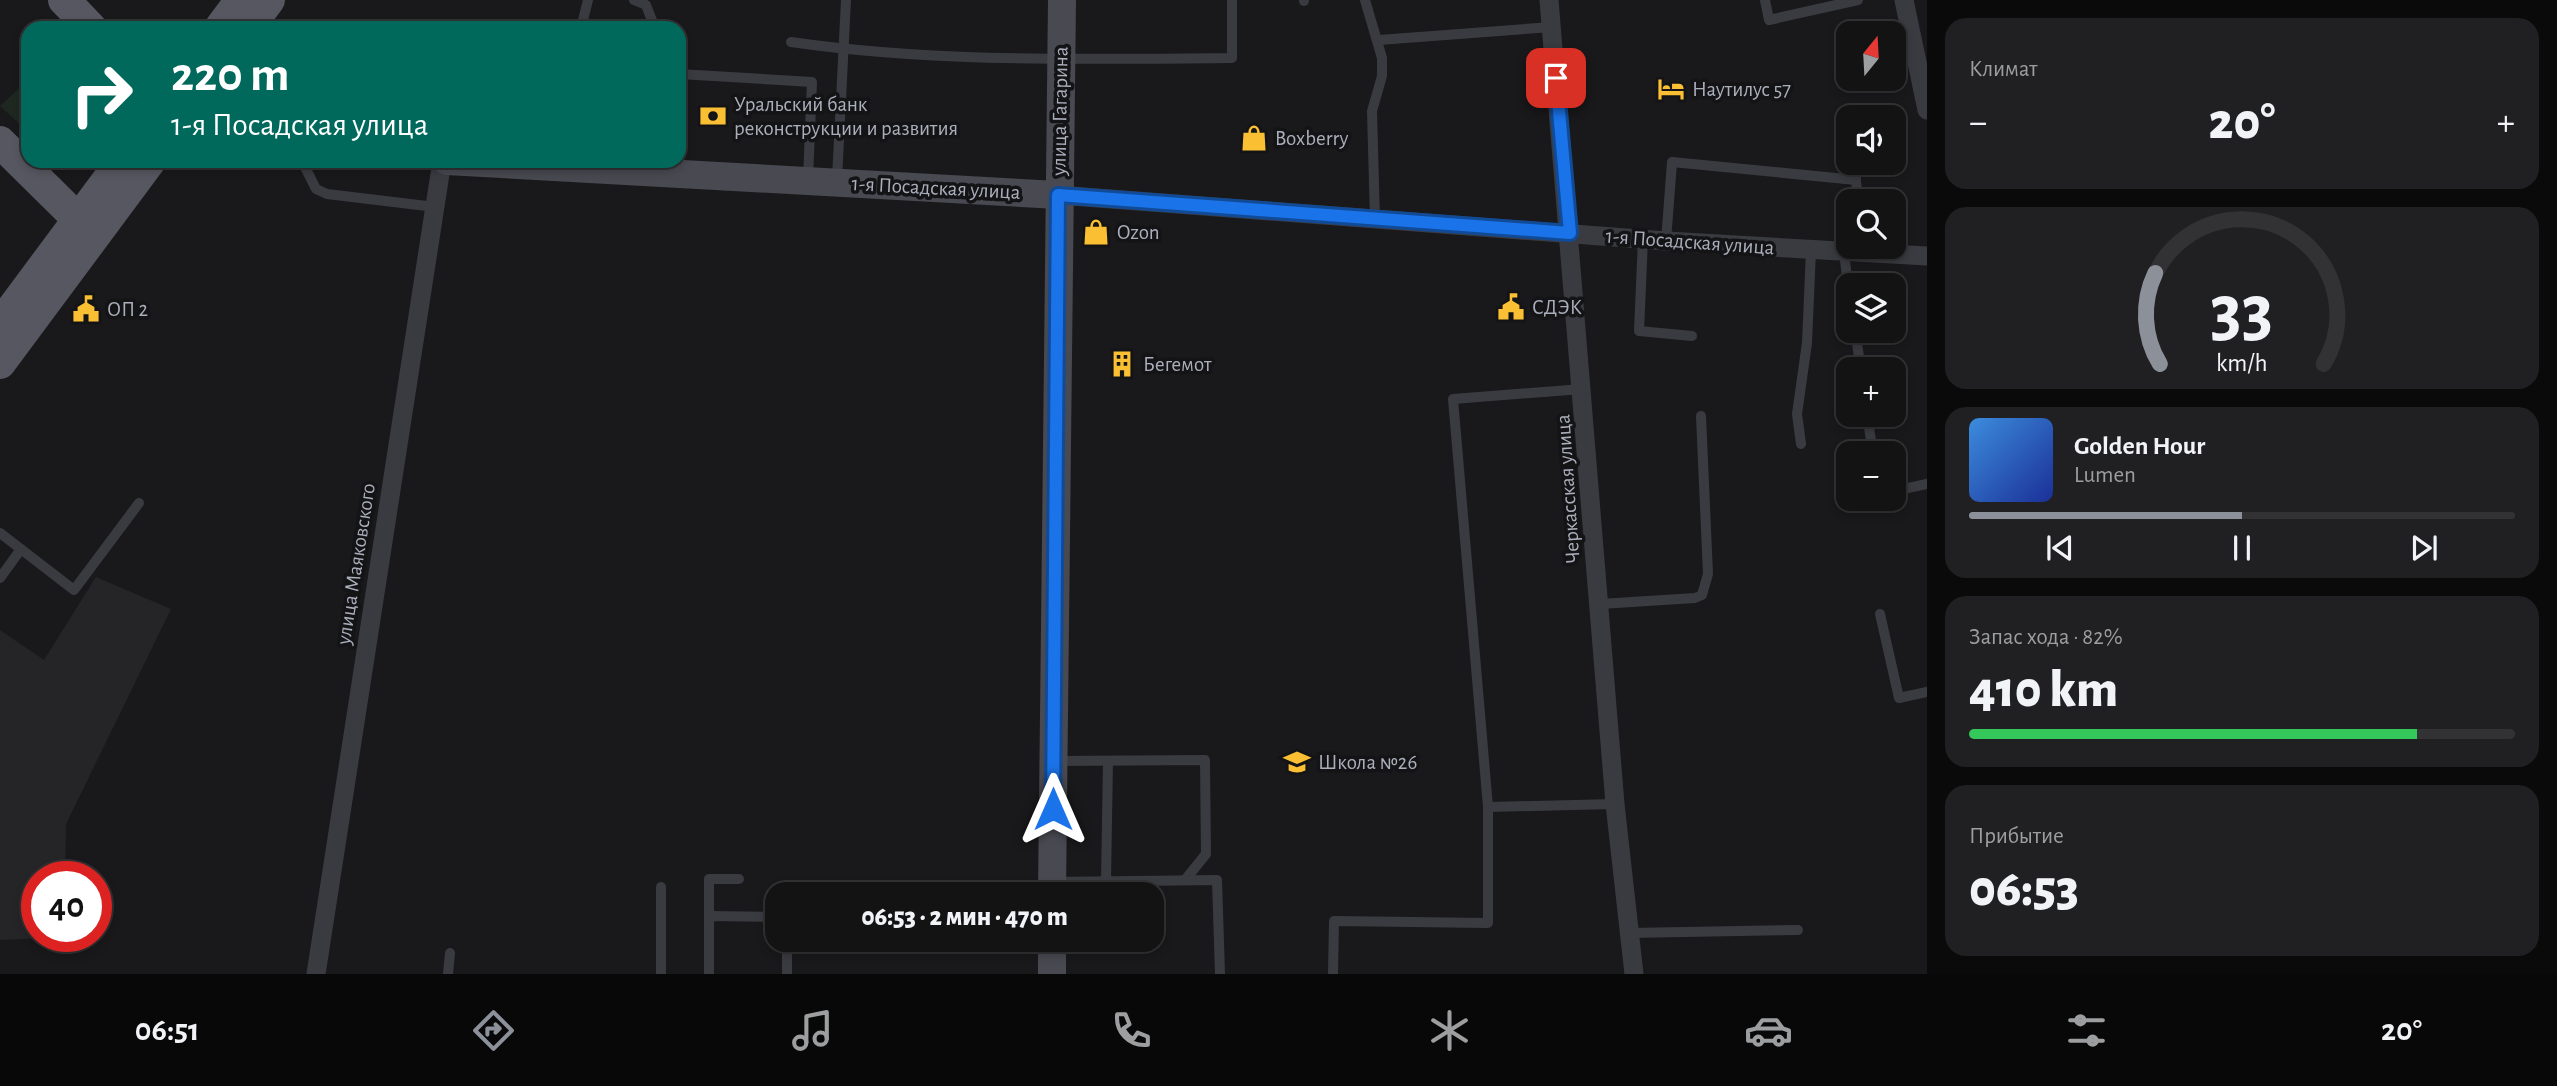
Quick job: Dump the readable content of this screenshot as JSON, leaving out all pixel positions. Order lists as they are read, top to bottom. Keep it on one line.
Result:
{"streets":{"street":["улица Гагарина","1-я Посадская улица","Черкасская улица","улица Маяковского"]},"crossings":[["улица Гагарина","1-я Посадская улица"],["1-я Посадская улица","Черкасская улица"]],"places":{"hotel":["Наутилус 57"],"bank":["Уральский банк реконструкции и развития"],"shop":["Boxberry","Ozon"],"public building":["СДЭК","ОП 2"],"building":["Бегемот"],"school or university":["Школа №26"]},"north":"top","page":{"tile":["Климат",["Запас хода · 82%","410 km"],["Прибытие","06:53"]],"map_buttons":["+","−"],"turn":["220 m","1-я Посадская улица"],"heat":["−","20°","+"],"song":["Golden Hour","Lumen"],"limit":"40","trip":"06:53 · 2 мин · 470 m","tabs":["06:51","20°"],"gauge":["33","km/h"]}}
